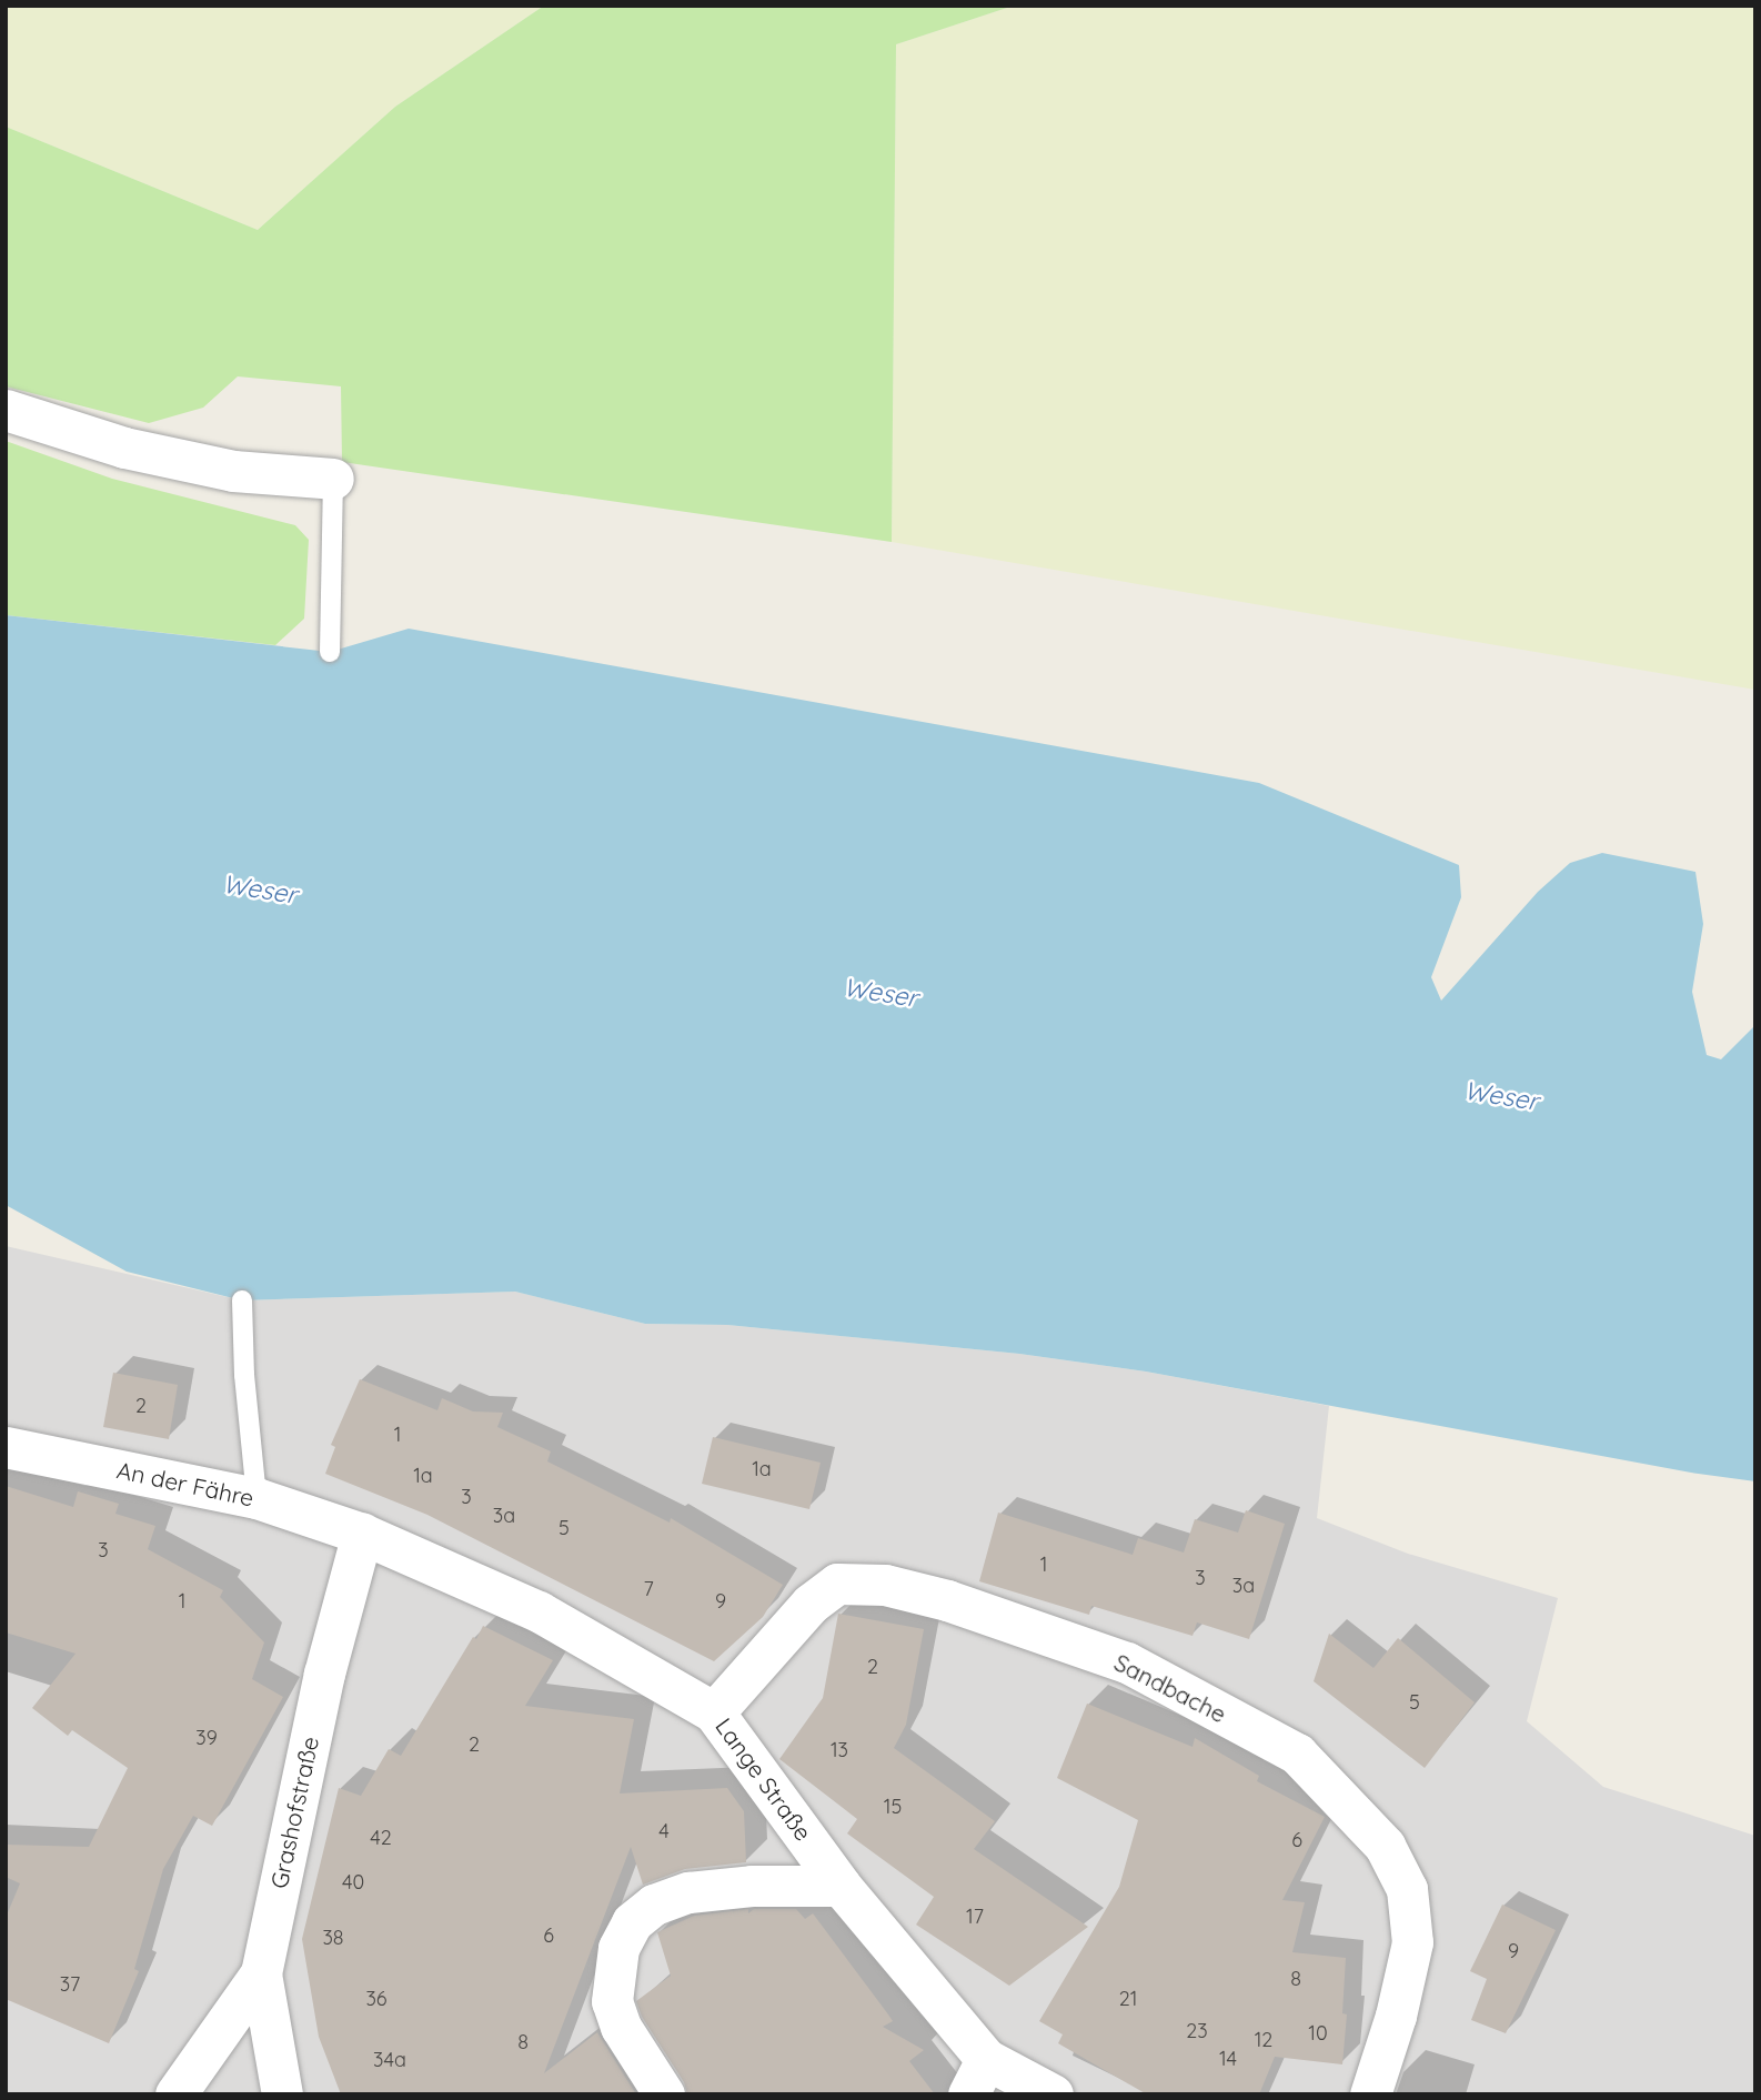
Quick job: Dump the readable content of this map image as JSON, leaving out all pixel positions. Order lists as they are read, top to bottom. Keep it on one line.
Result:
{"streets":{"street":["An der Fähre","Sandbache","Lange Straße","Grashofstraße"]},"crossings":[["An der Fähre","Lange Straße"],["An der Fähre","Grashofstraße"],["Sandbache","Lange Straße"],["Lange Straße","Grashofstraße"]],"water":["Weser"],"house_numbers":["2","1","1a","1a","3","3a","5","3","1","3","3a","7","1","9","2","5","39","2","13","15","4","42","6","40","17","6","38","9","8","37","36","21","23","10","12","8","14","34a"]}
